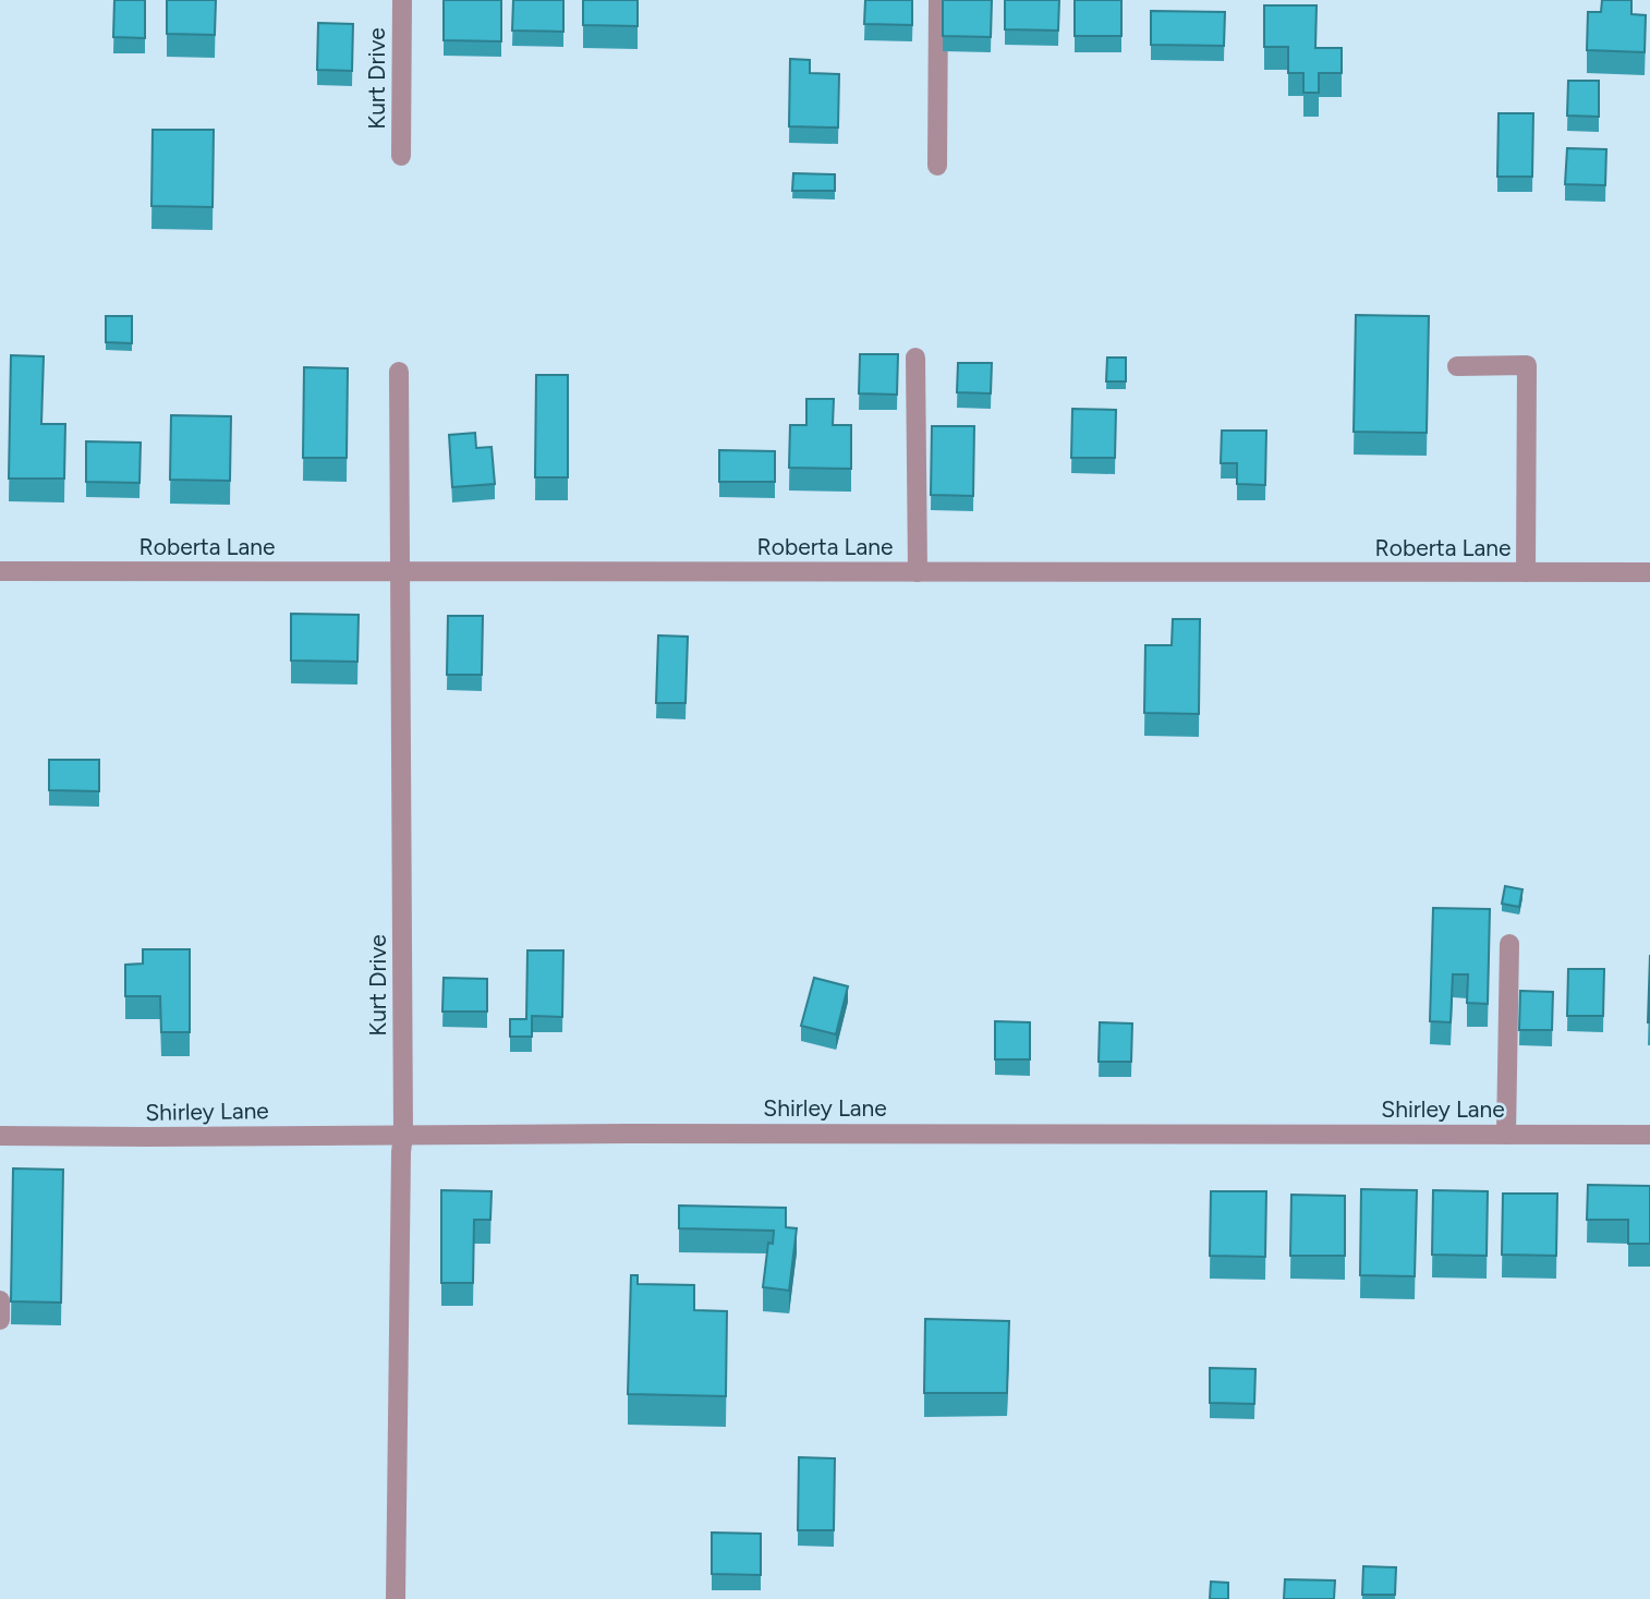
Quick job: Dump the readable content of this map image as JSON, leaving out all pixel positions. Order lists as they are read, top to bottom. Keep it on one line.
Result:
{"streets":{"street":["Kurt Drive","Roberta Lane","Shirley Lane"]},"crossings":[["Kurt Drive","Roberta Lane"],["Kurt Drive","Shirley Lane"]]}
